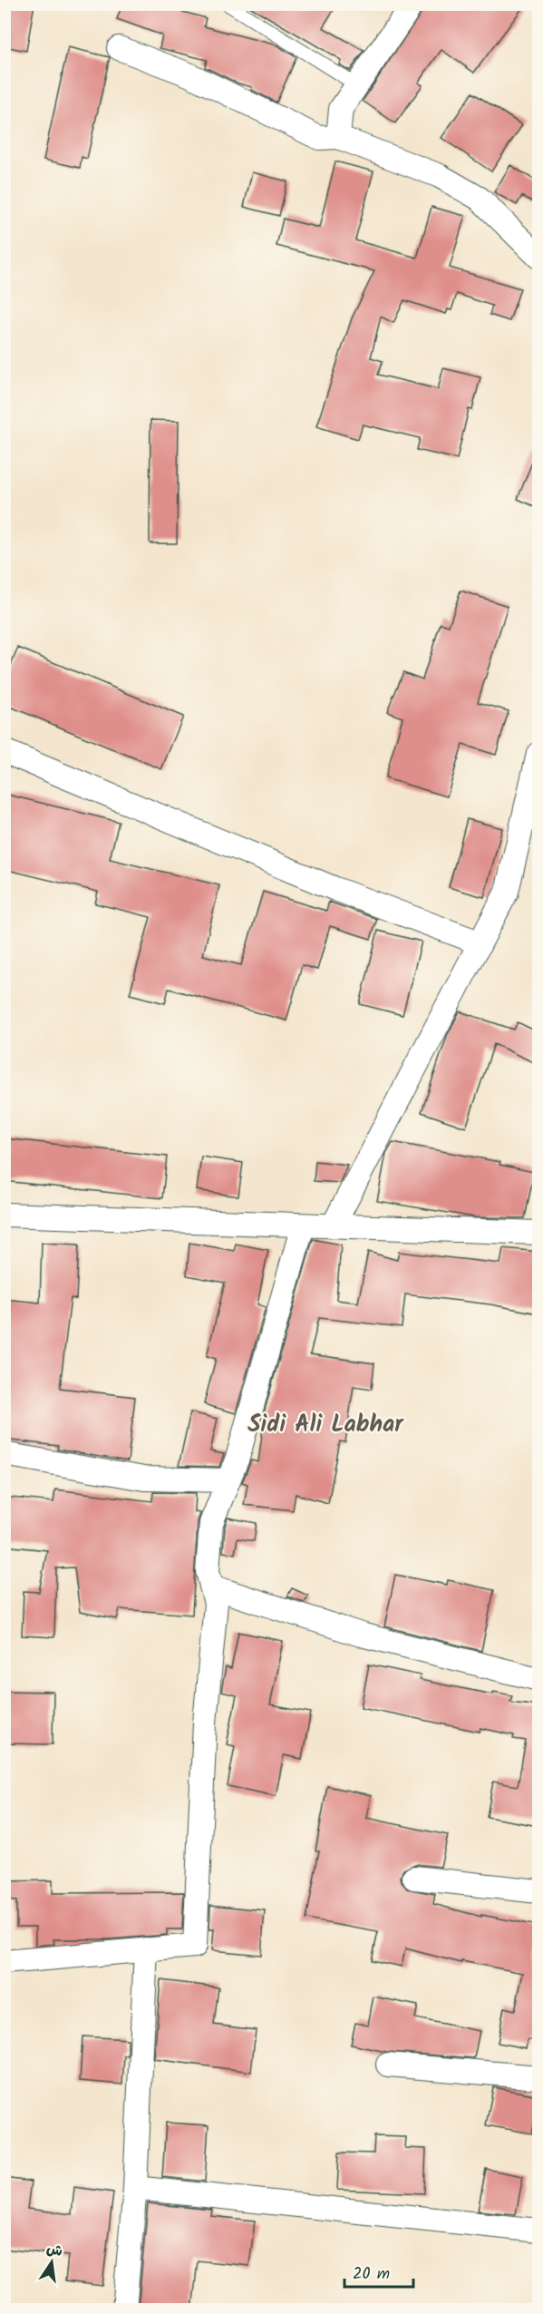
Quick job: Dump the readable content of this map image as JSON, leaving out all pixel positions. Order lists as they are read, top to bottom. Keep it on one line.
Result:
{"districts":["Sidi Ali Labhar"],"scale_bar":"20 m","north":"top"}
